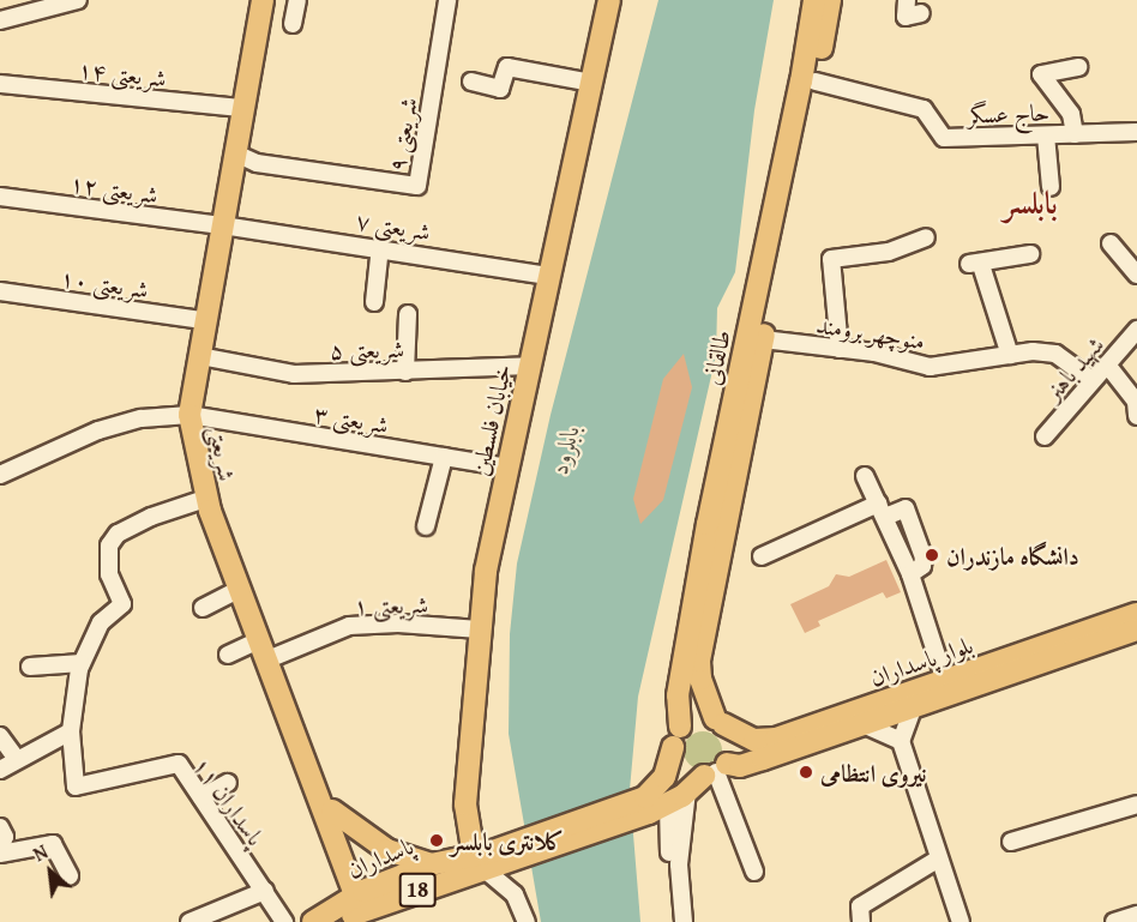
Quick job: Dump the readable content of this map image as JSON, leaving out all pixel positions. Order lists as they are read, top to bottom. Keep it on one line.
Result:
{"streets":{"main road":["طالقانی","خیابان فلسطین","شریعتی","بلوار پاسداران","پاسداران","18"],"street":["شریعتی ۱۴","حاج عسگر","شریعتی ۹","شریعتی ۱۲","شریعتی ۷","شریعتی ۱۰","منوچهر برومند","شریعتی ۵","شهید باهنر","شریعتی ۳","شریعتی ۱","پاسداران ۱۱"]},"crossings":[["شریعتی ۱۴","شریعتی"],["حاج عسگر","طالقانی"],["شریعتی ۹","شریعتی"],["شریعتی ۱۲","شریعتی ۷"],["شریعتی ۱۲","شریعتی"],["شریعتی ۷","خیابان فلسطین"],["شریعتی ۷","شریعتی"],["شریعتی ۱۰","شریعتی"],["منوچهر برومند","طالقانی"],["منوچهر برومند","شهید باهنر"],["شریعتی ۵","خیابان فلسطین"],["شریعتی ۵","شریعتی"],["طالقانی","بلوار پاسداران"],["شریعتی ۳","خیابان فلسطین"],["شریعتی ۳","شریعتی"],["خیابان فلسطین","شریعتی ۱"],["خیابان فلسطین","پاسداران"],["شریعتی","شریعتی ۱"],["شریعتی","پاسداران"]],"districts":["بابلسر"],"water":["بابلرود"],"places":["دانشگاه مازندران","نیروی انتظامی","کلانتری بابلسر"],"north":"top left"}
